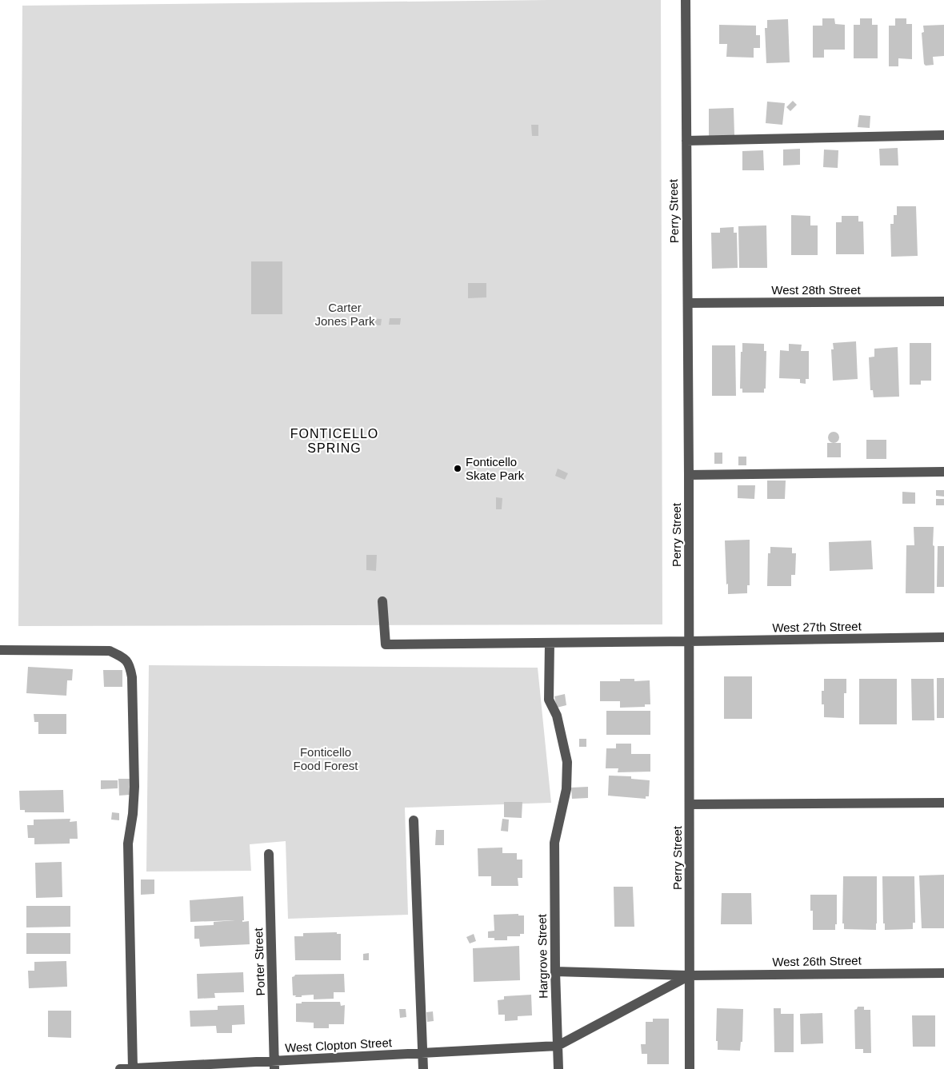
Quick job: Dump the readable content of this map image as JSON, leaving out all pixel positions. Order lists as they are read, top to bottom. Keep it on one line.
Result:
{"streets":{"street":["Perry Street","West 28th Street","West 27th Street","Hargrove Street","West 26th Street","Porter Street","West Clopton Street"]},"crossings":[["Perry Street","West 28th Street"],["Perry Street","West 27th Street"],["Perry Street","West 26th Street"],["West 27th Street","Hargrove Street"],["Hargrove Street","West 26th Street"],["Hargrove Street","West Clopton Street"],["West 26th Street","West Clopton Street"],["Porter Street","West Clopton Street"]],"districts":["FONTICELLO SPRING"],"parks":["Carter Jones Park","Fonticello Food Forest"],"places":["Fonticello Skate Park"]}
